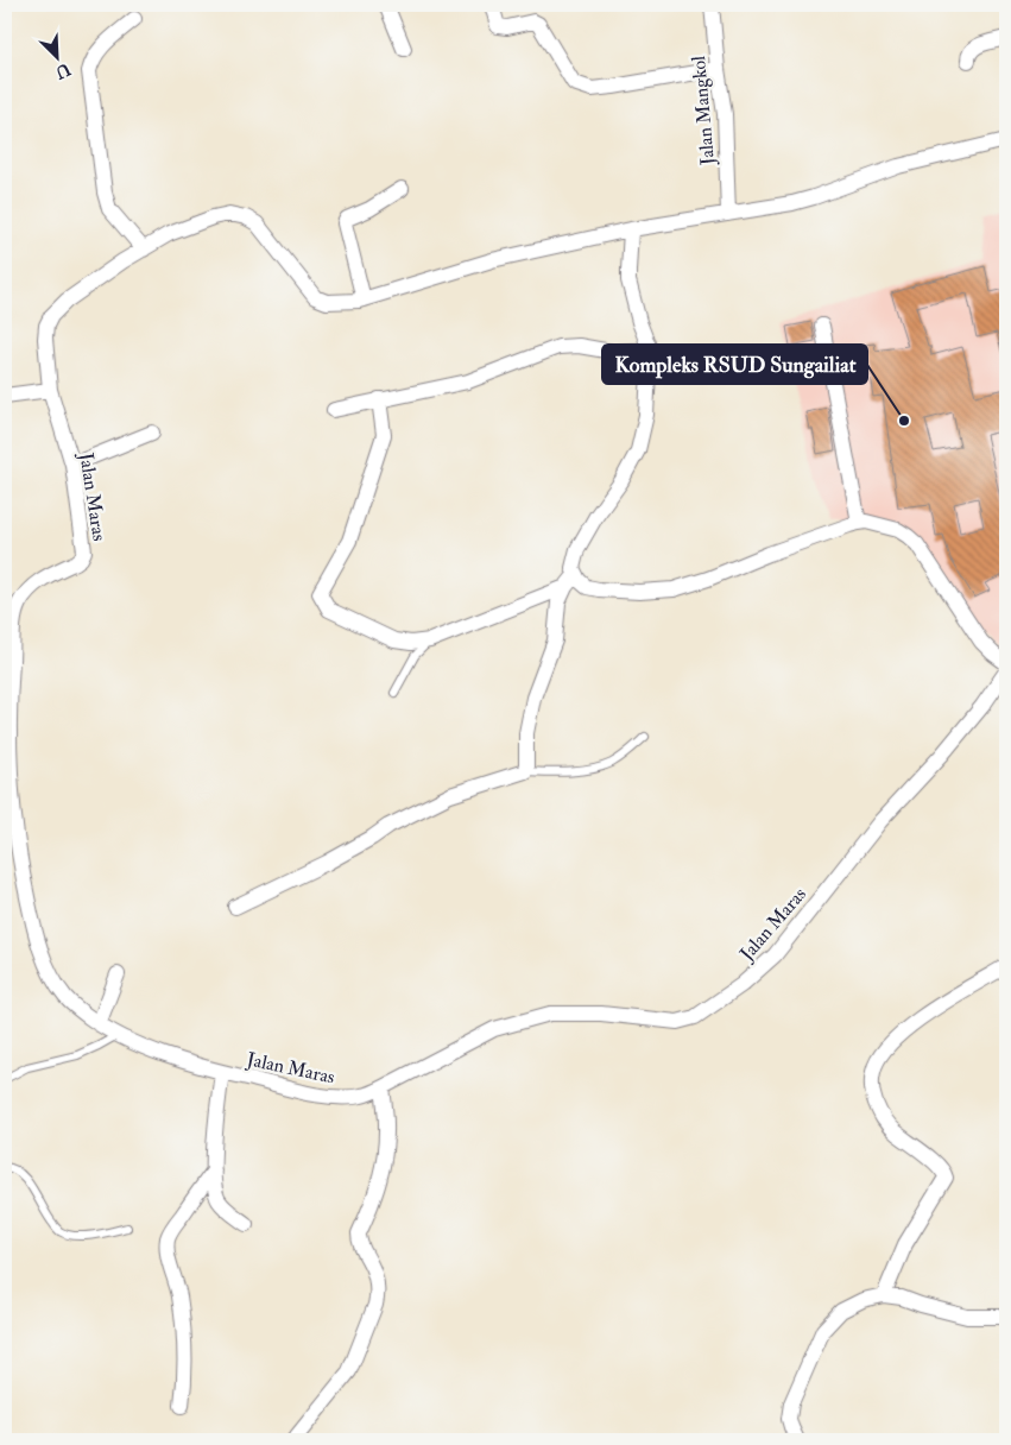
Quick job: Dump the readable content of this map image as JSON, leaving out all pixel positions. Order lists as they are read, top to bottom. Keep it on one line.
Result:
{"streets":{"street":["Jalan Mangkol","Jalan Maras"]},"crossings":[["Jalan Mangkol","Jalan Maras"]],"places":["Kompleks RSUD Sungailiat"],"north":"bottom right"}
